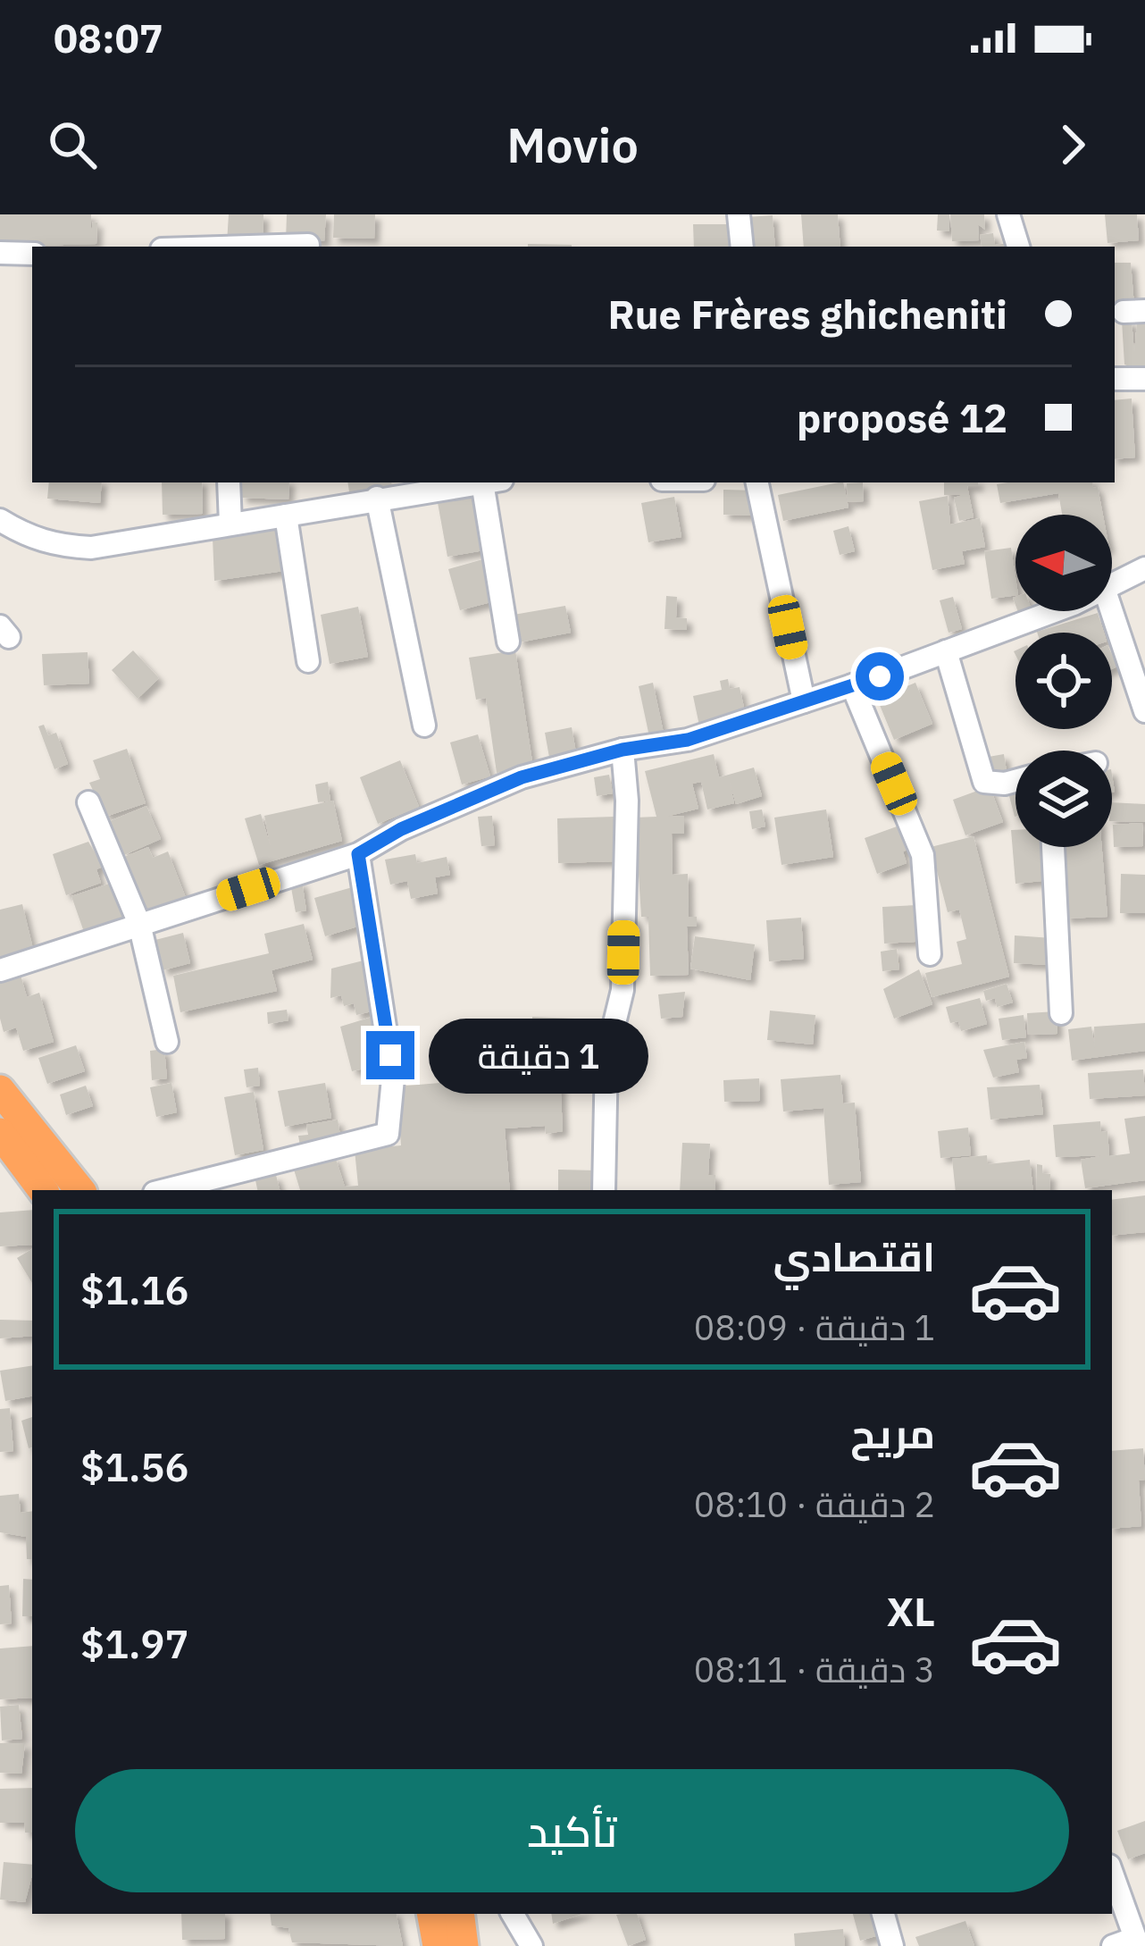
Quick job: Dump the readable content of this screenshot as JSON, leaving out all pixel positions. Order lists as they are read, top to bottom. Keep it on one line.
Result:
{"north":"left","page":{"status":"08:07","header":"Movio","banner":["Rue Frères ghicheniti","proposé 12"],"bubble":"1 دقيقة","list":[{"name":"اقتصادي","note":"1 دقيقة · 08:09","value":"$1.16"},{"name":"مريح","note":"2 دقيقة · 08:10","value":"$1.56"},{"name":"XL","note":"3 دقيقة · 08:11","value":"$1.97"}],"buttons":"تأكيد"}}
